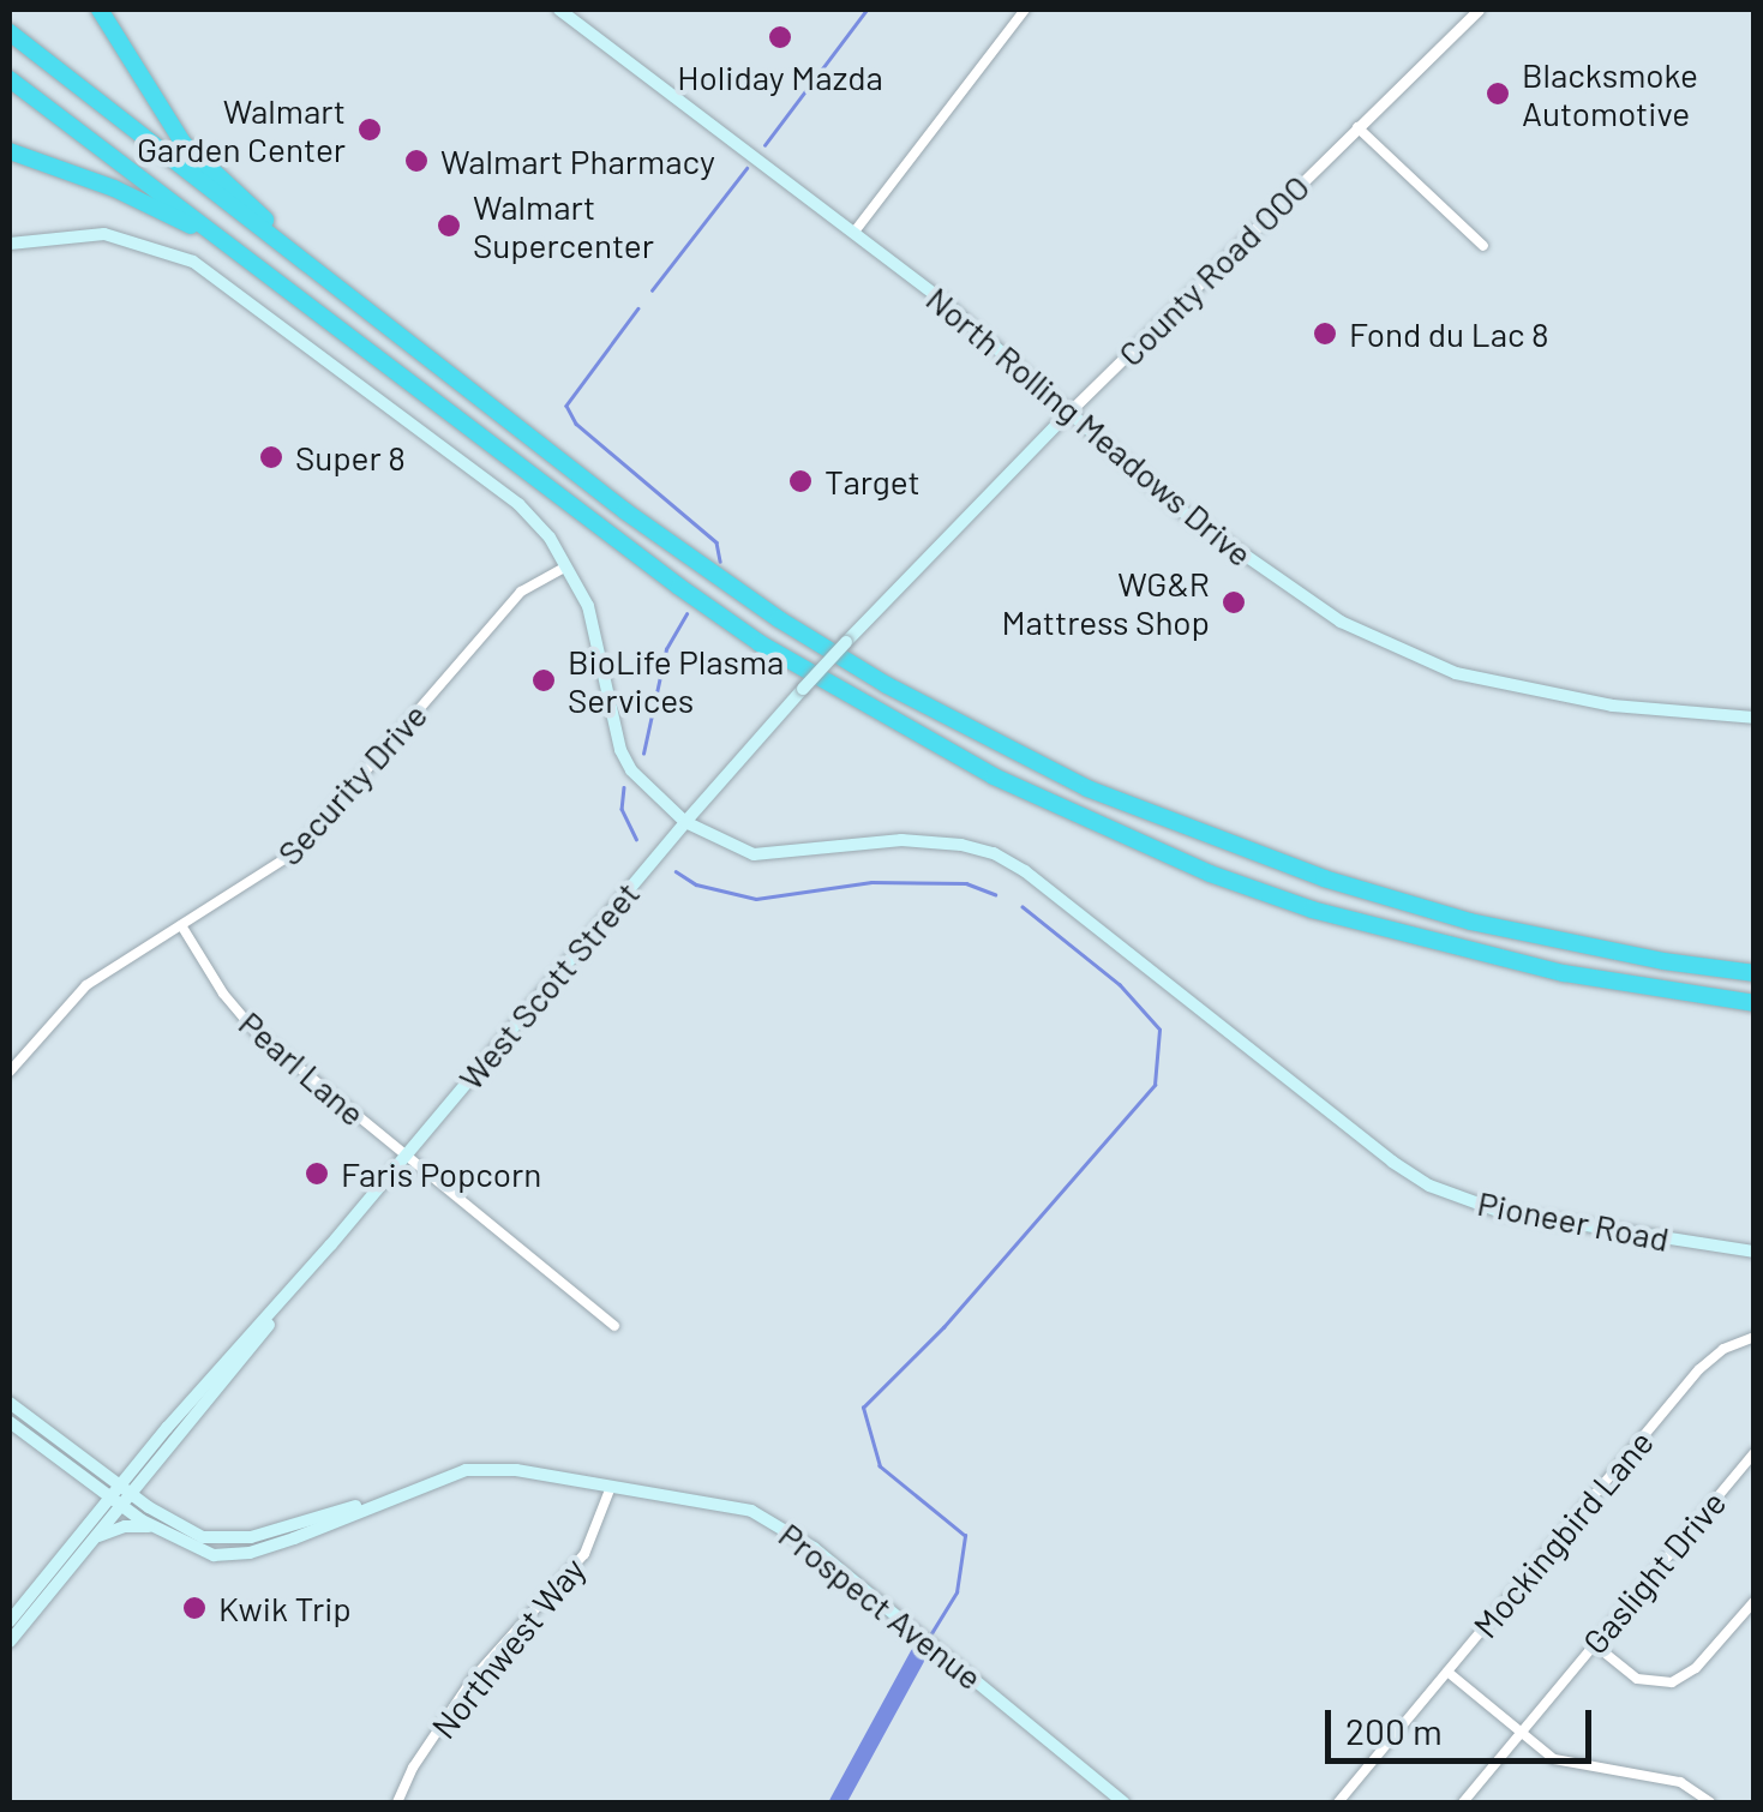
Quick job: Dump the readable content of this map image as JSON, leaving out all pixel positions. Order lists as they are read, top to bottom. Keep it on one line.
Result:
{"streets":{"main road":["County Road OOO","North Rolling Meadows Drive","West Scott Street","Pioneer Road","Prospect Avenue"],"street":["Security Drive","Pearl Lane","Mockingbird Lane","Gaslight Drive","Northwest Way"]},"crossings":[["County Road OOO","North Rolling Meadows Drive"],["County Road OOO","West Scott Street"],["Security Drive","Pearl Lane"],["Security Drive","Pioneer Road"],["West Scott Street","Pearl Lane"],["West Scott Street","Pioneer Road"],["Prospect Avenue","Northwest Way"]],"places":["Holiday Mazda","Blacksmoke Automotive","Walmart Garden Center","Walmart Pharmacy","Walmart Supercenter","Fond du Lac 8","Super 8","Target","WG&R Mattress Shop","BioLife Plasma Services","Faris Popcorn","Kwik Trip"],"scale_bar":"200 m"}
